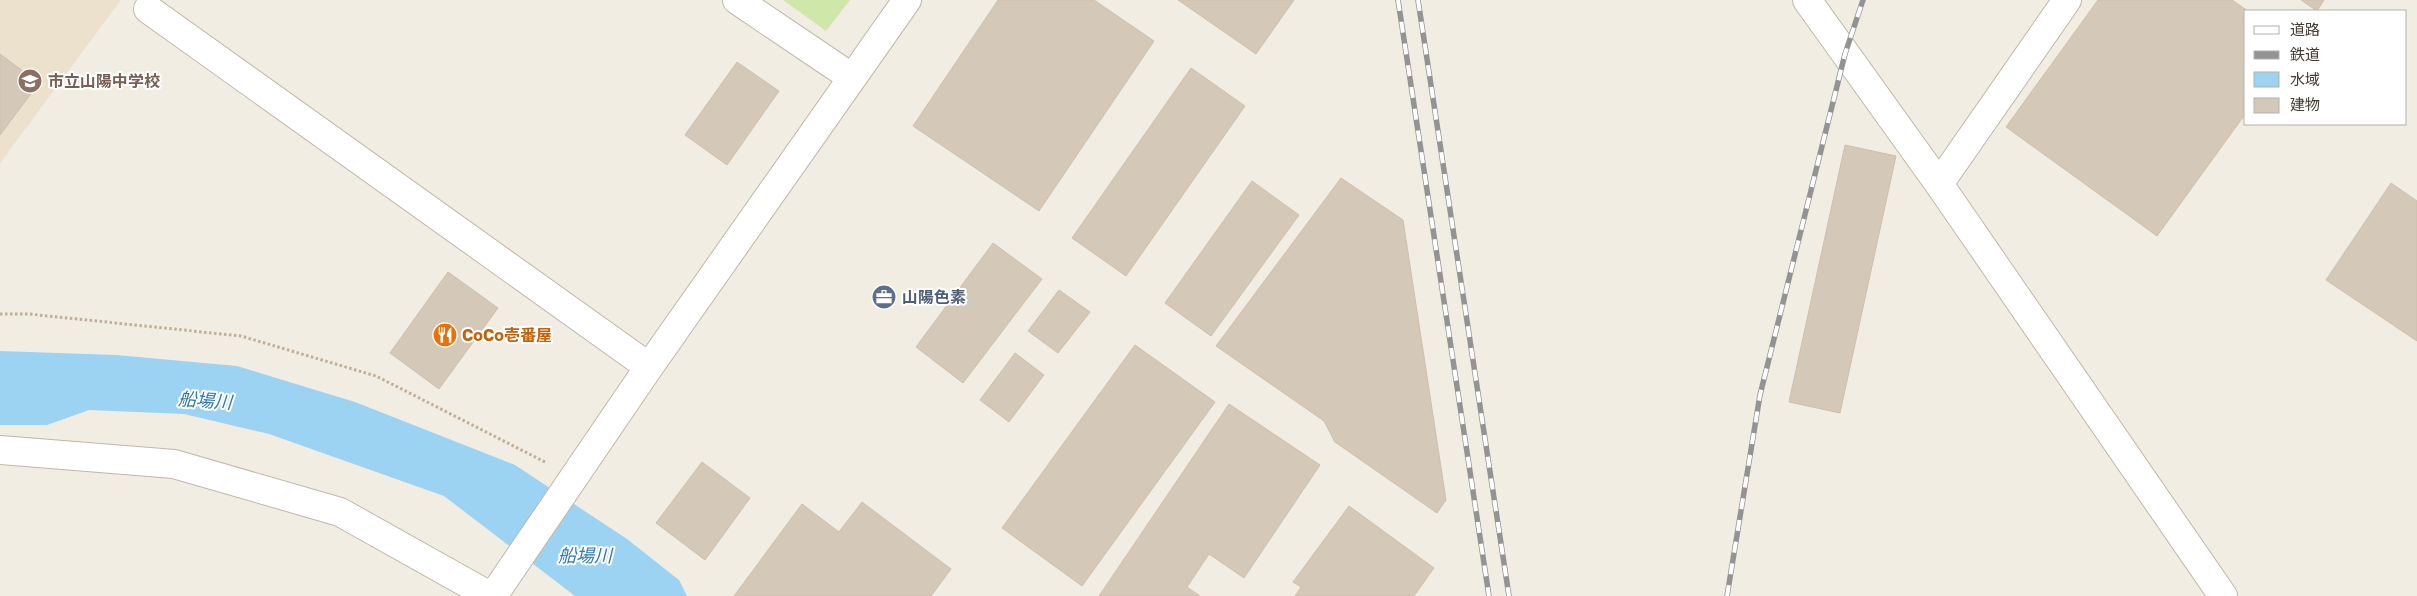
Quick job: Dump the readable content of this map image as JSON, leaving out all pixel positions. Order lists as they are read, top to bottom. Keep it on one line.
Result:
{"water":["船場川"],"places":{"school or university":["市立山陽中学校"],"office":["山陽色素"],"restaurant":["CoCo壱番屋"]},"legend":["道路","鉄道","水域","建物"]}
